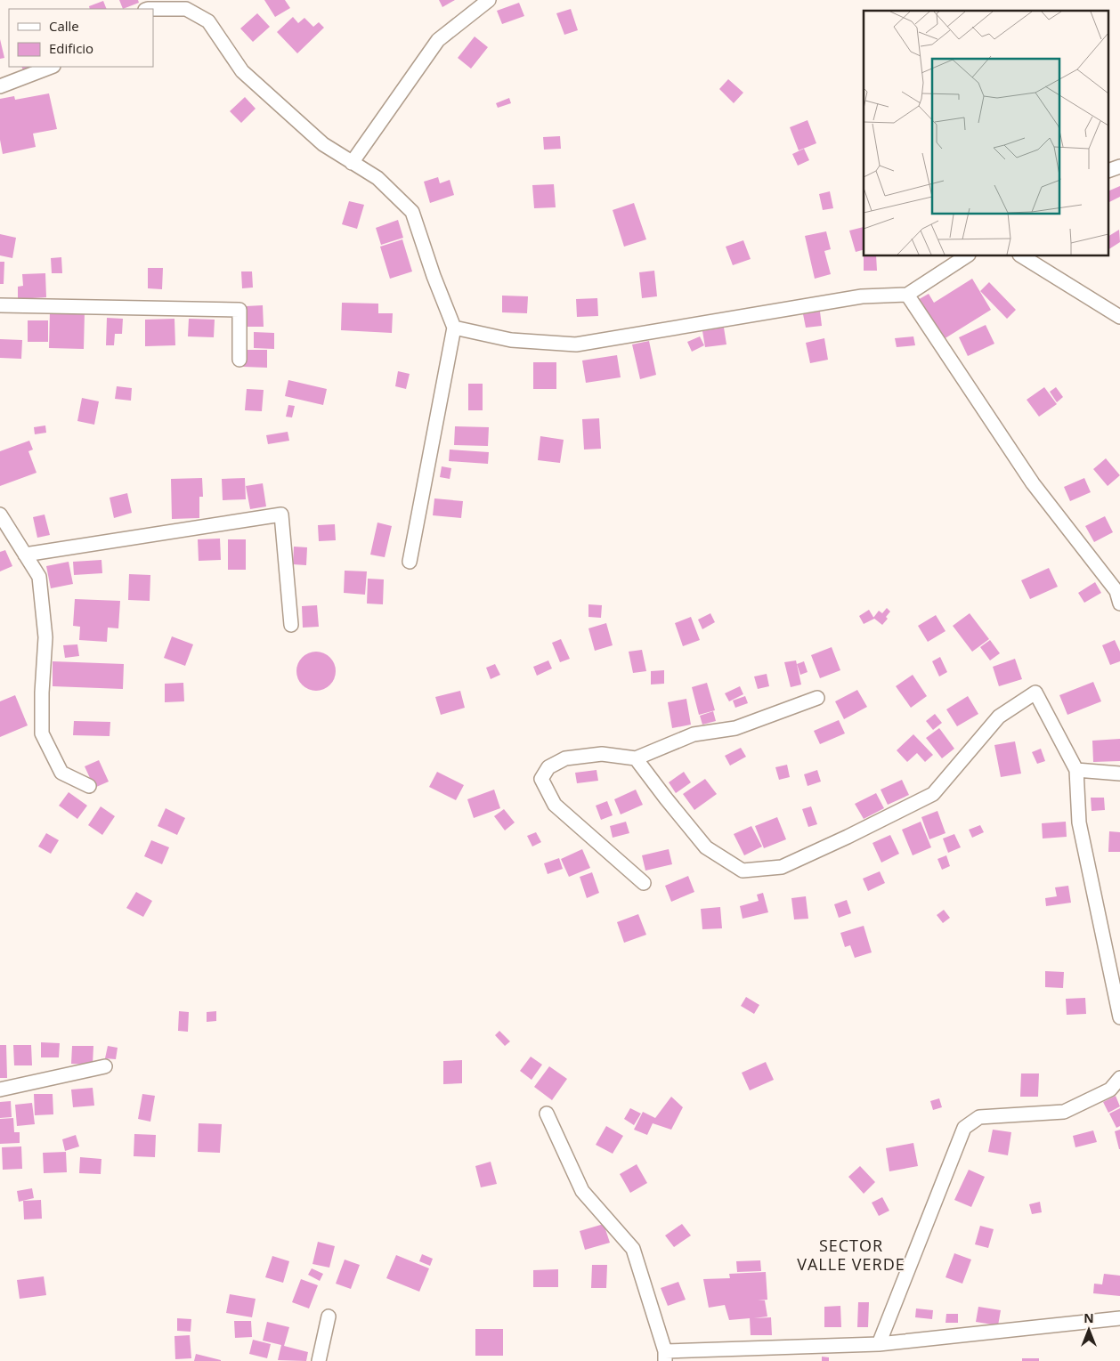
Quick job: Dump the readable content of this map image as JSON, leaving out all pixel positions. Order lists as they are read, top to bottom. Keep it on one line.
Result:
{"districts":["SECTOR VALLE VERDE"],"legend":["Calle","Edificio"],"north":"top"}
